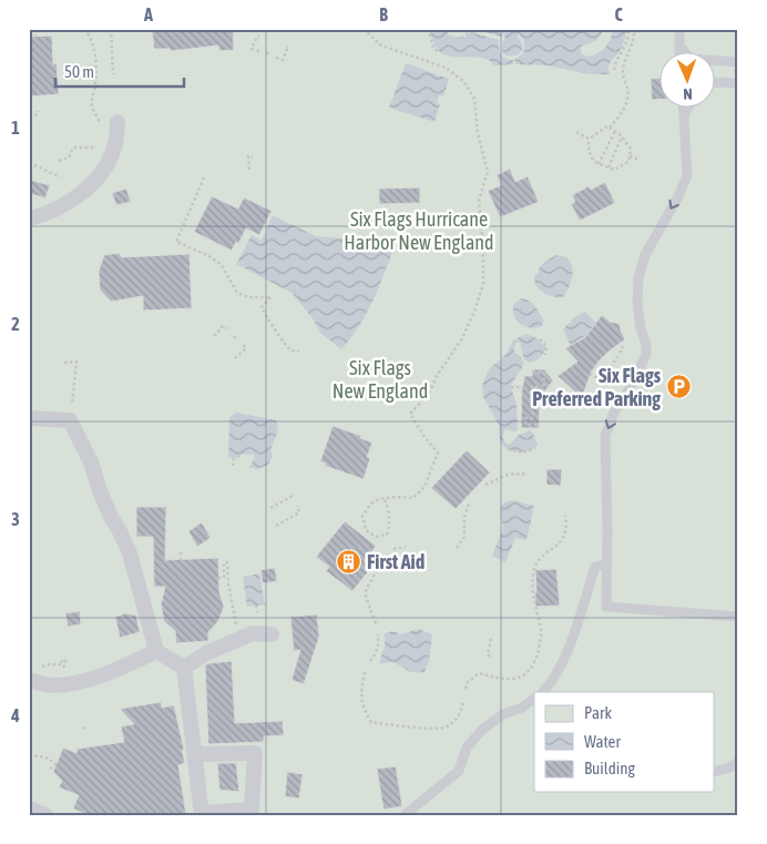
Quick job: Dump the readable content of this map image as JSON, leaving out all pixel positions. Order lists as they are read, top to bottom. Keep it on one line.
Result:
{"parks":["Six Flags Hurricane Harbor New England","Six Flags New England"],"places":{"parking":["Six Flags Preferred Parking"],"building":["First Aid"]},"legend":["Park","Water","Building"],"scale_bar":"50 m","north":"bottom","grid":{"columns":["A","B","C"],"rows":["1","2","3","4"]}}
